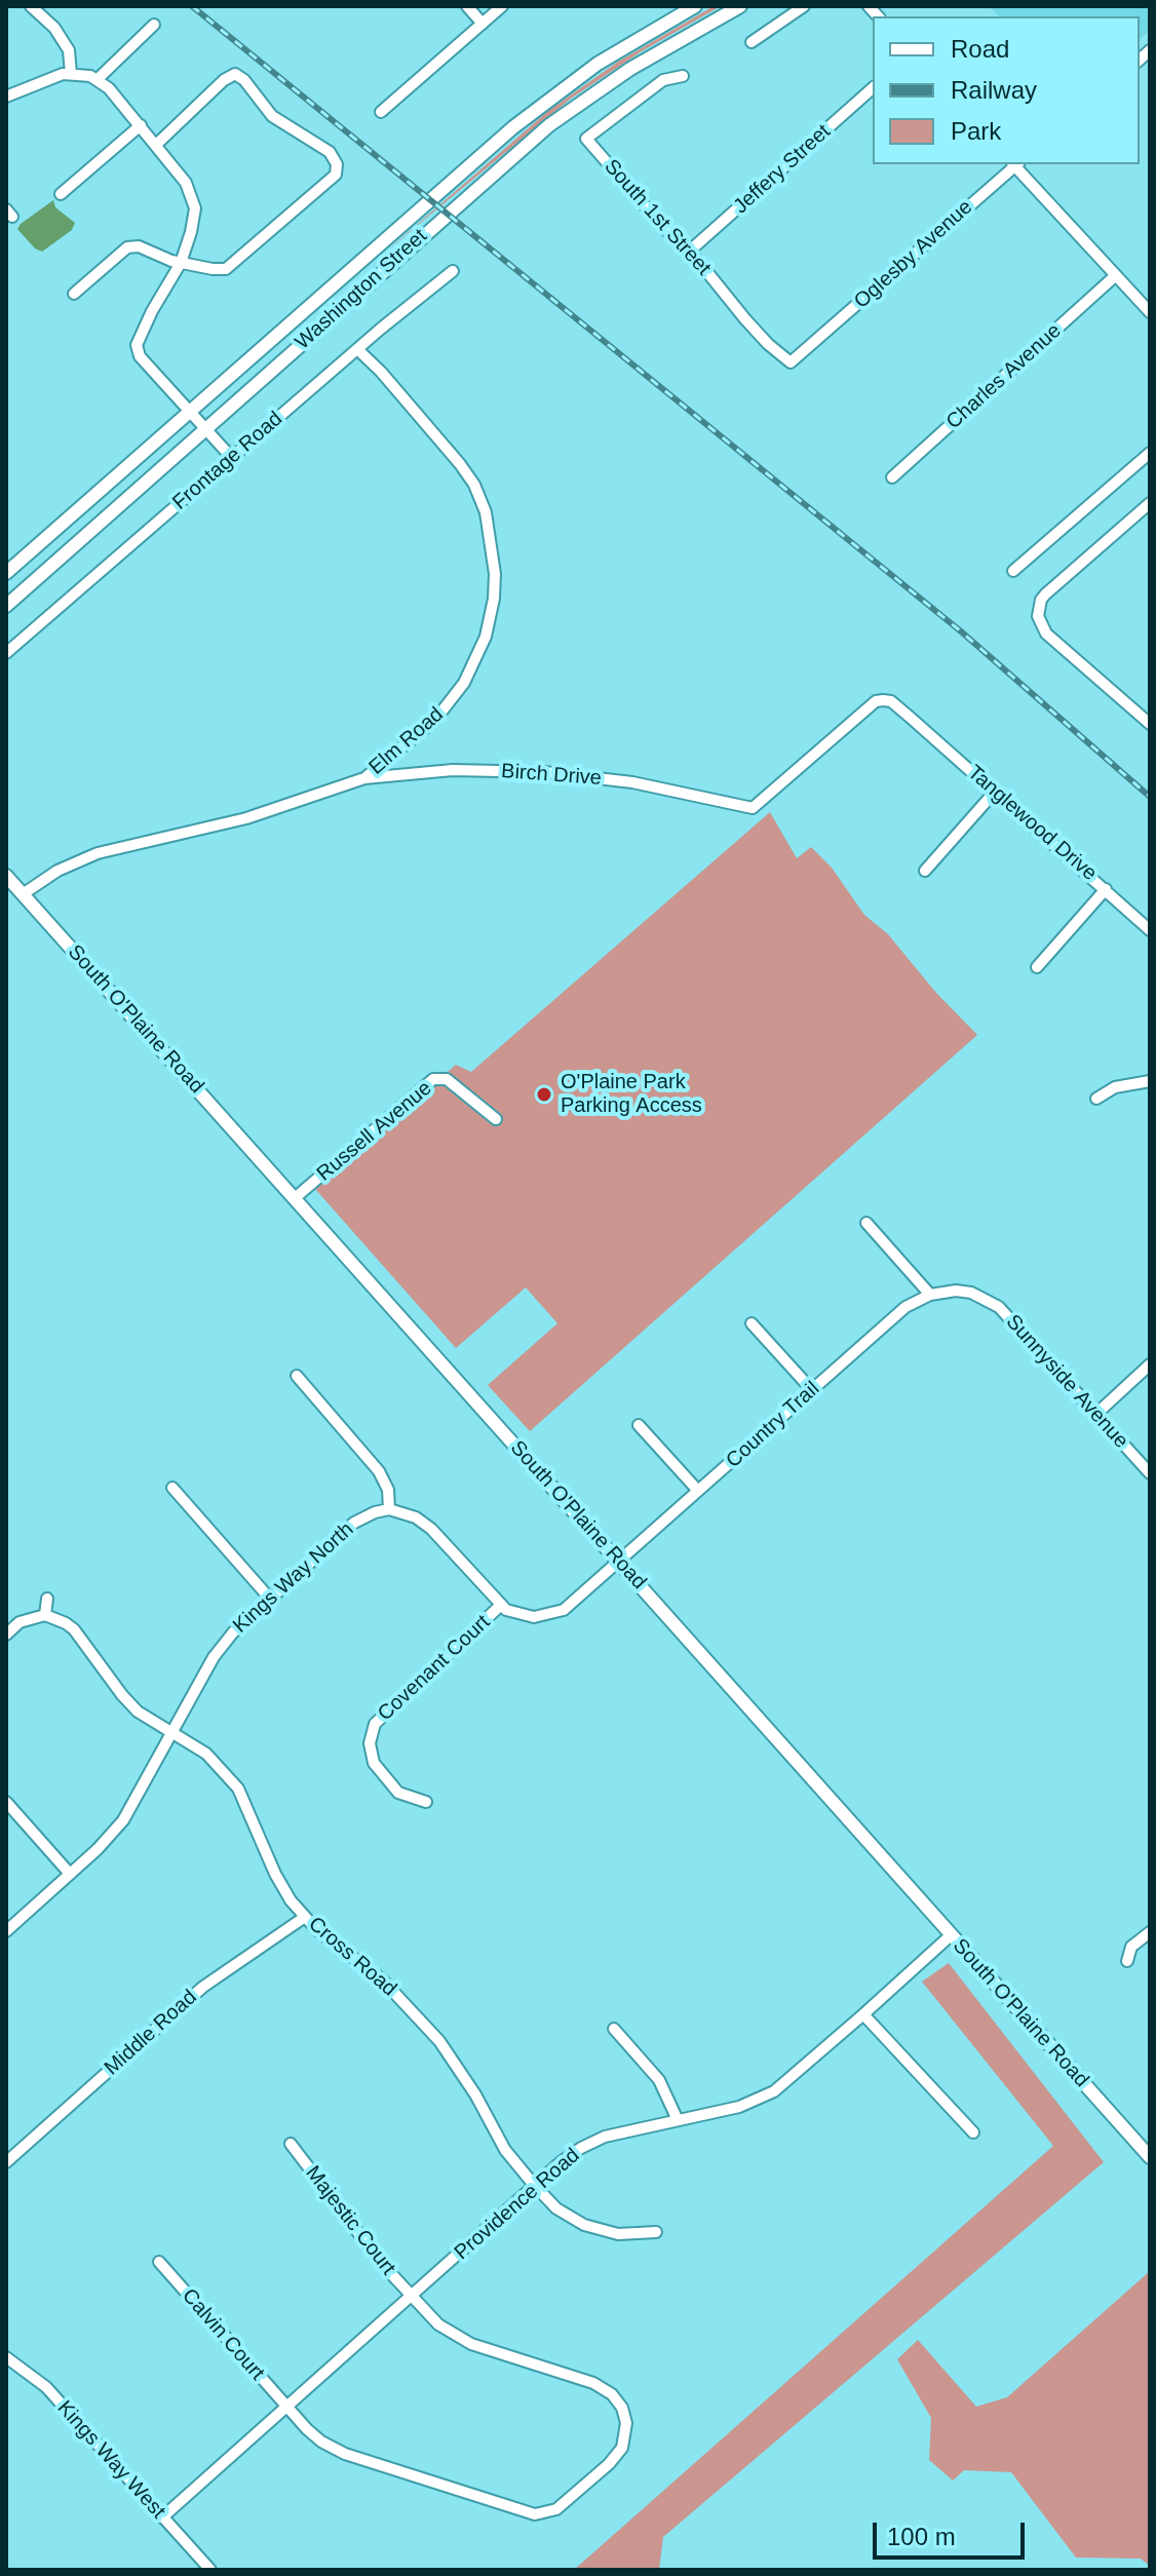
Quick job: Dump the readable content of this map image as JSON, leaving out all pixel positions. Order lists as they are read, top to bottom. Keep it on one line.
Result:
{"streets":{"main road":["Washington Street","South O'Plaine Road"],"street":["Jeffery Street","South 1st Street","Oglesby Avenue","Charles Avenue","Frontage Road","Elm Road","Birch Drive","Tanglewood Drive","Russell Avenue","Sunnyside Avenue","Country Trail","Kings Way North","Covenant Court","Cross Road","Middle Road","Providence Road","Majestic Court","Calvin Court","Kings Way West"]},"crossings":[["Jeffery Street","South 1st Street"],["South 1st Street","Oglesby Avenue"],["Frontage Road","Elm Road"],["Elm Road","Birch Drive"],["Elm Road","South O'Plaine Road"],["Birch Drive","Tanglewood Drive"],["South O'Plaine Road","Russell Avenue"],["South O'Plaine Road","Country Trail"],["South O'Plaine Road","Providence Road"],["Sunnyside Avenue","Country Trail"],["Kings Way North","Cross Road"],["Cross Road","Middle Road"],["Cross Road","Providence Road"],["Providence Road","Majestic Court"],["Providence Road","Calvin Court"],["Providence Road","Kings Way West"],["Majestic Court","Calvin Court"]],"places":["O'Plaine Park Parking Access"],"legend":["Road","Railway","Park"],"scale_bar":"100 m"}
